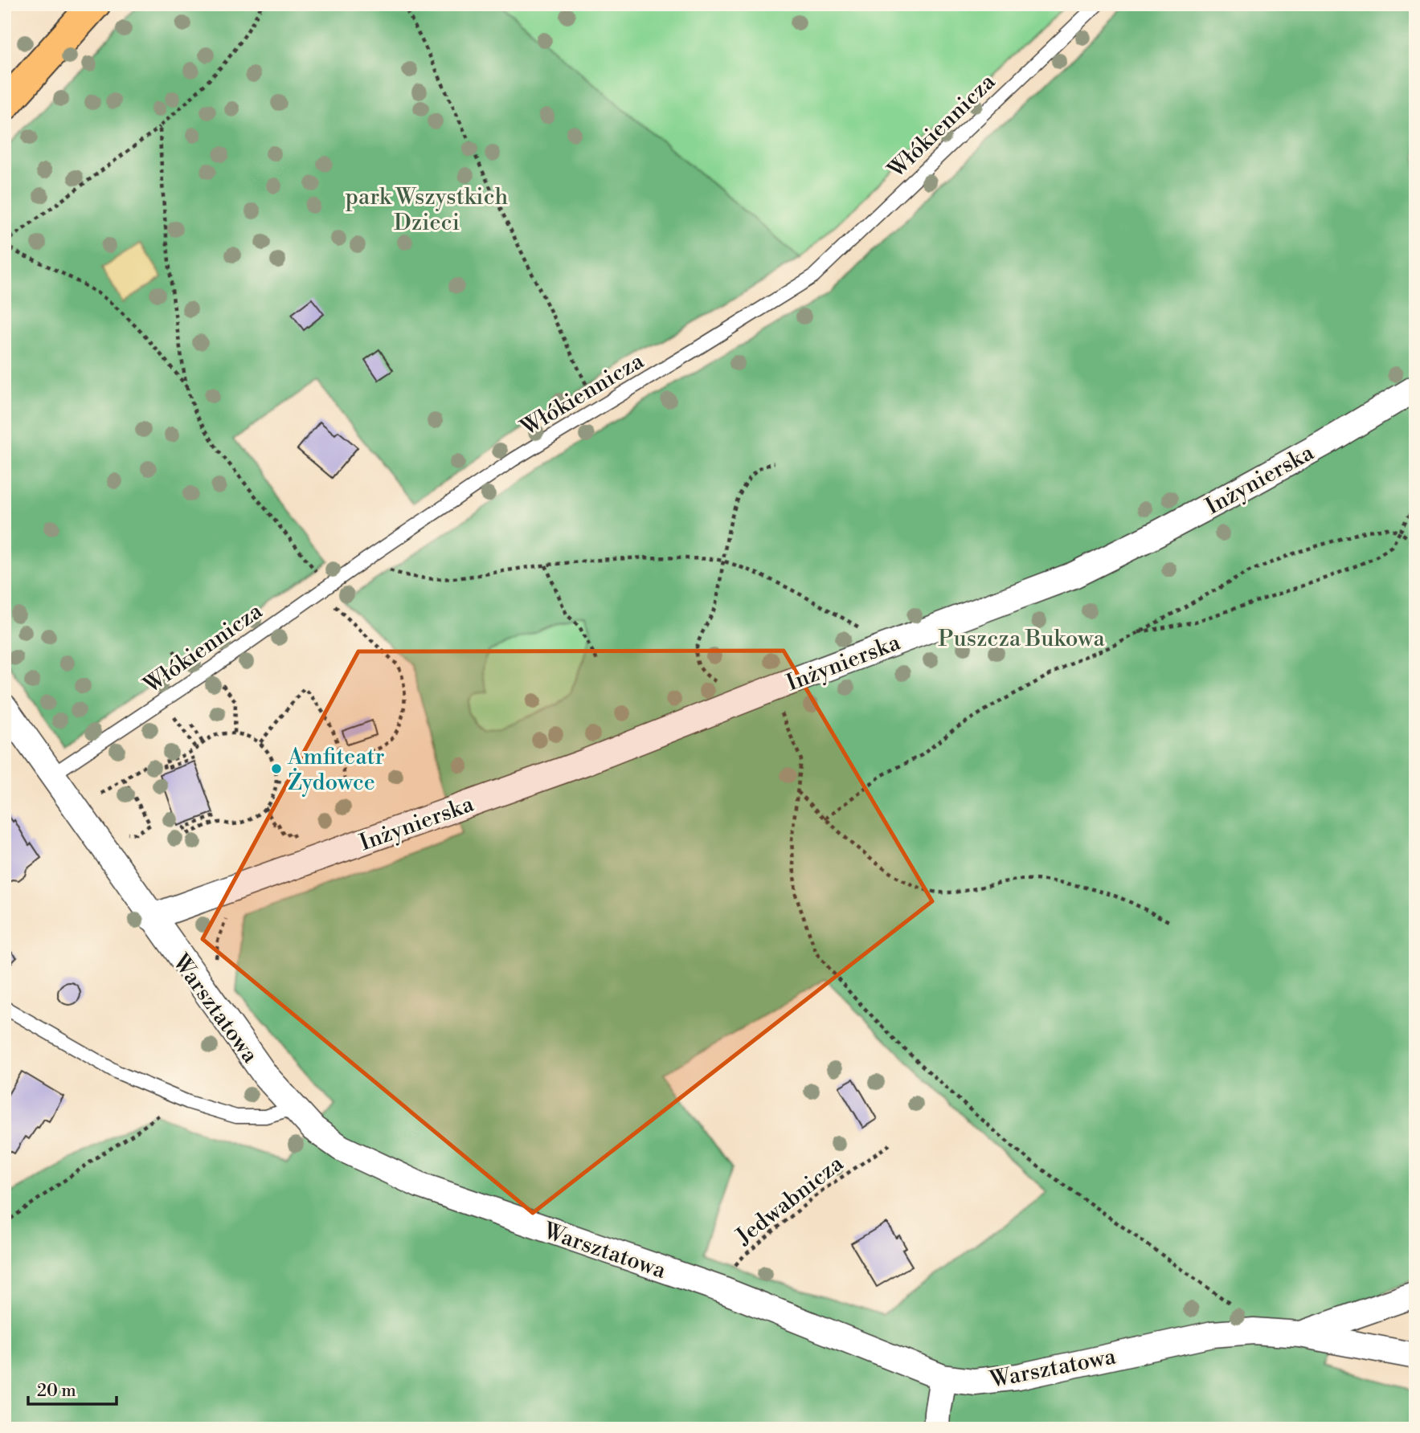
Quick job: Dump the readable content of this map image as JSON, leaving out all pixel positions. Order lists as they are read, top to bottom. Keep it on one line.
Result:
{"streets":{"street":["Inżynierska","Warsztatowa"],"lane":["Włókiennicza"],"path":["Jedwabnicza"]},"crossings":[["Włókiennicza","Warsztatowa"],["Inżynierska","Warsztatowa"],["Warsztatowa","Jedwabnicza"]],"parks":["park Wszystkich Dzieci","Puszcza Bukowa"],"places":["Amfiteatr Żydowce"],"scale_bar":"20 m"}
